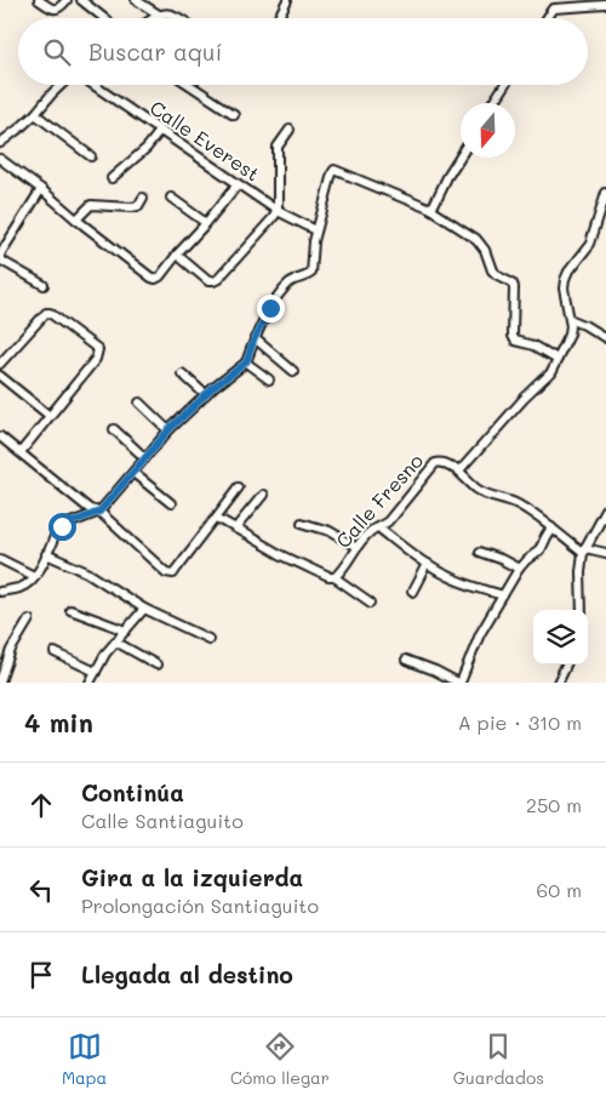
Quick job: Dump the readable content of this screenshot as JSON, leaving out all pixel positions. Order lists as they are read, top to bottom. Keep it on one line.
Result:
{"streets":{"street":["Calle Everest","Calle Fresno"]},"north":"bottom","page":{"search":"Buscar aquí","heading":["4 min","A pie · 310 m"],"list":[["Continúa","Calle Santiaguito","250 m"],["Gira a la izquierda","Prolongación Santiaguito","60 m"],"Llegada al destino"],"nav":["Mapa","Cómo llegar","Guardados"]}}
